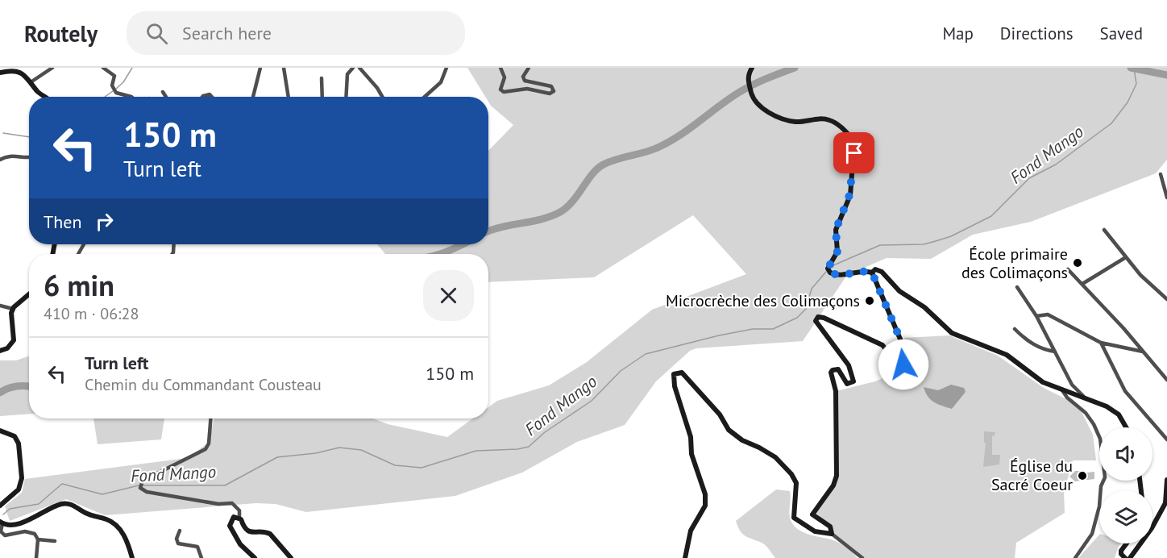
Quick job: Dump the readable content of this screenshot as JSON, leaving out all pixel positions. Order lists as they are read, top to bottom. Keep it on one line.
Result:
{"water":["Fond Mango"],"places":["École primaire des Colimaçons","Microcrèche des Colimaçons","Église du Sacré Coeur"],"page":{"header":"Routely","search":"Search here","nav":["Map","Directions","Saved"],"turn":["150 m","Turn left"],"then":"Then","heading":["6 min","410 m · 06:28"],"list":[{"name":"Turn left","note":"Chemin du Commandant Cousteau","value":"150 m"}]}}
